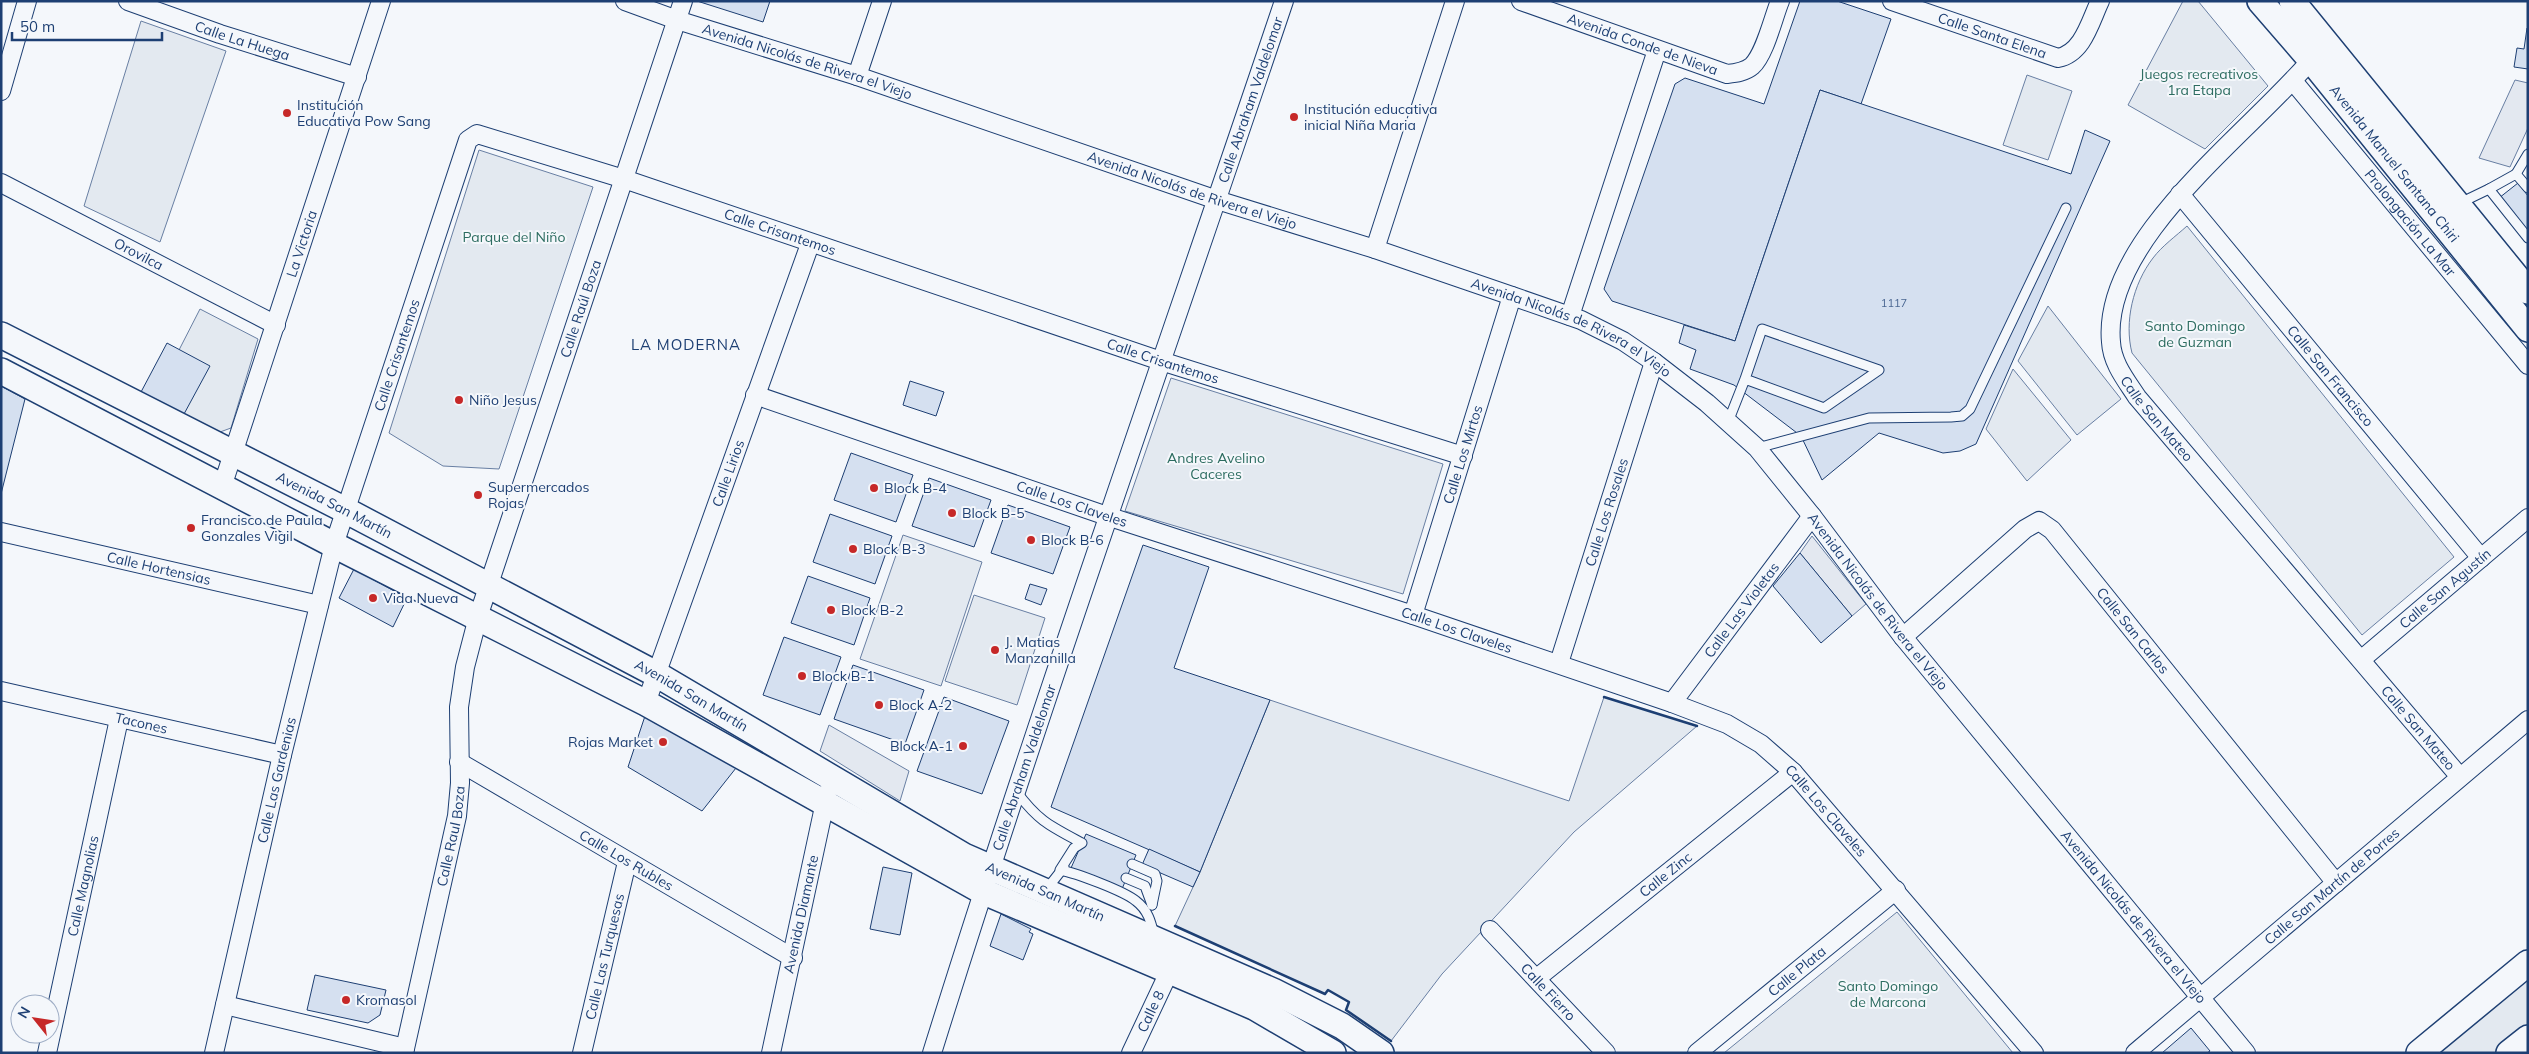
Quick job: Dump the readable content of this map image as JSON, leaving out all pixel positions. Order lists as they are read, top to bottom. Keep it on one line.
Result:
{"streets":{"main road":["Avenida Manuel Santana Chiri","Avenida San Martín"],"street":["Calle Santa Elena","Calle La Huega","Avenida Conde de Nieva","Avenida Nicolás de Rivera el Viejo","Calle Abraham Valdelomar","Prolongación La Mar","Calle Crisantemos","La Victoria","Orovilca","Calle Raúl Boza","Calle San Francisco","Calle San Mateo","Calle Los Mirtos","Calle Lirios","Calle Los Claveles","Calle Los Rosales","Calle Hortensias","Calle San Agustín","Calle Las Violetas","Calle San Carlos","Tacones","Calle Las Gardenias","Calle Raul Boza","Calle Los Rubles","Calle Zinc","Calle Magnolias","Calle San Martín de Porres","Avenida Diamante","Calle Las Turquesas","Calle Plata","Calle Fierro","Calle 8"]},"crossings":[["Calle La Huega","La Victoria"],["Avenida Nicolás de Rivera el Viejo","Calle Abraham Valdelomar"],["Avenida Nicolás de Rivera el Viejo","Calle Raúl Boza"],["Avenida Nicolás de Rivera el Viejo","Calle Los Mirtos"],["Avenida Nicolás de Rivera el Viejo","Calle Los Rosales"],["Avenida Nicolás de Rivera el Viejo","Calle Las Violetas"],["Avenida Nicolás de Rivera el Viejo","Calle San Carlos"],["Avenida Nicolás de Rivera el Viejo","Calle San Martín de Porres"],["Calle Abraham Valdelomar","Calle Crisantemos"],["Calle Abraham Valdelomar","Calle Los Claveles"],["Calle Abraham Valdelomar","Avenida San Martín"],["Avenida Manuel Santana Chiri","Calle San Mateo"],["Prolongación La Mar","Calle San Mateo"],["Calle Crisantemos","Calle Raúl Boza"],["Calle Crisantemos","Calle Los Mirtos"],["Calle Crisantemos","Calle Lirios"],["Calle Crisantemos","Avenida San Martín"],["Calle Crisantemos","Calle Las Gardenias"],["La Victoria","Orovilca"],["La Victoria","Avenida San Martín"],["Calle Raúl Boza","Avenida San Martín"],["Calle Raúl Boza","Calle Raul Boza"],["Calle San Francisco","Calle San Mateo"],["Calle San Francisco","Calle San Agustín"],["Calle San Mateo","Calle San Agustín"],["Calle San Mateo","Calle San Martín de Porres"],["Calle Los Mirtos","Calle Los Claveles"],["Calle Lirios","Calle Los Claveles"],["Calle Lirios","Avenida San Martín"],["Calle Los Claveles","Calle Los Rosales"],["Calle Los Claveles","Calle Las Violetas"],["Calle Los Claveles","Calle Zinc"],["Calle Los Claveles","Calle Plata"],["Avenida San Martín","Calle Las Gardenias"],["Avenida San Martín","Calle Raul Boza"],["Avenida San Martín","Avenida Diamante"],["Avenida San Martín","Calle 8"],["Calle Hortensias","Calle Las Gardenias"],["Calle San Carlos","Calle San Martín de Porres"],["Tacones","Calle Las Gardenias"],["Tacones","Calle Magnolias"],["Calle Raul Boza","Calle Los Rubles"],["Calle Los Rubles","Avenida Diamante"],["Calle Los Rubles","Calle Las Turquesas"],["Calle Zinc","Calle Fierro"]],"districts":["LA MODERNA"],"parks":["Juegos recreativos 1ra Etapa","Parque del Niño","Santo Domingo de Guzman","Andres Avelino Caceres","Santo Domingo de Marcona"],"places":["Institución Educativa Pow Sang","Institución educativa inicial Niña Maria","Niño Jesus","Block B-4","Supermercados Rojas","Block B-5","Francisco de Paula Gonzales Vigil","Block B-6","Block B-3","Vida Nueva","Block B-2","J. Matias Manzanilla","Block B-1","Block A-2","Rojas Market","Block A-1","Kromasol"],"house_numbers":["1117"],"scale_bar":"50 m","north":"top left"}
